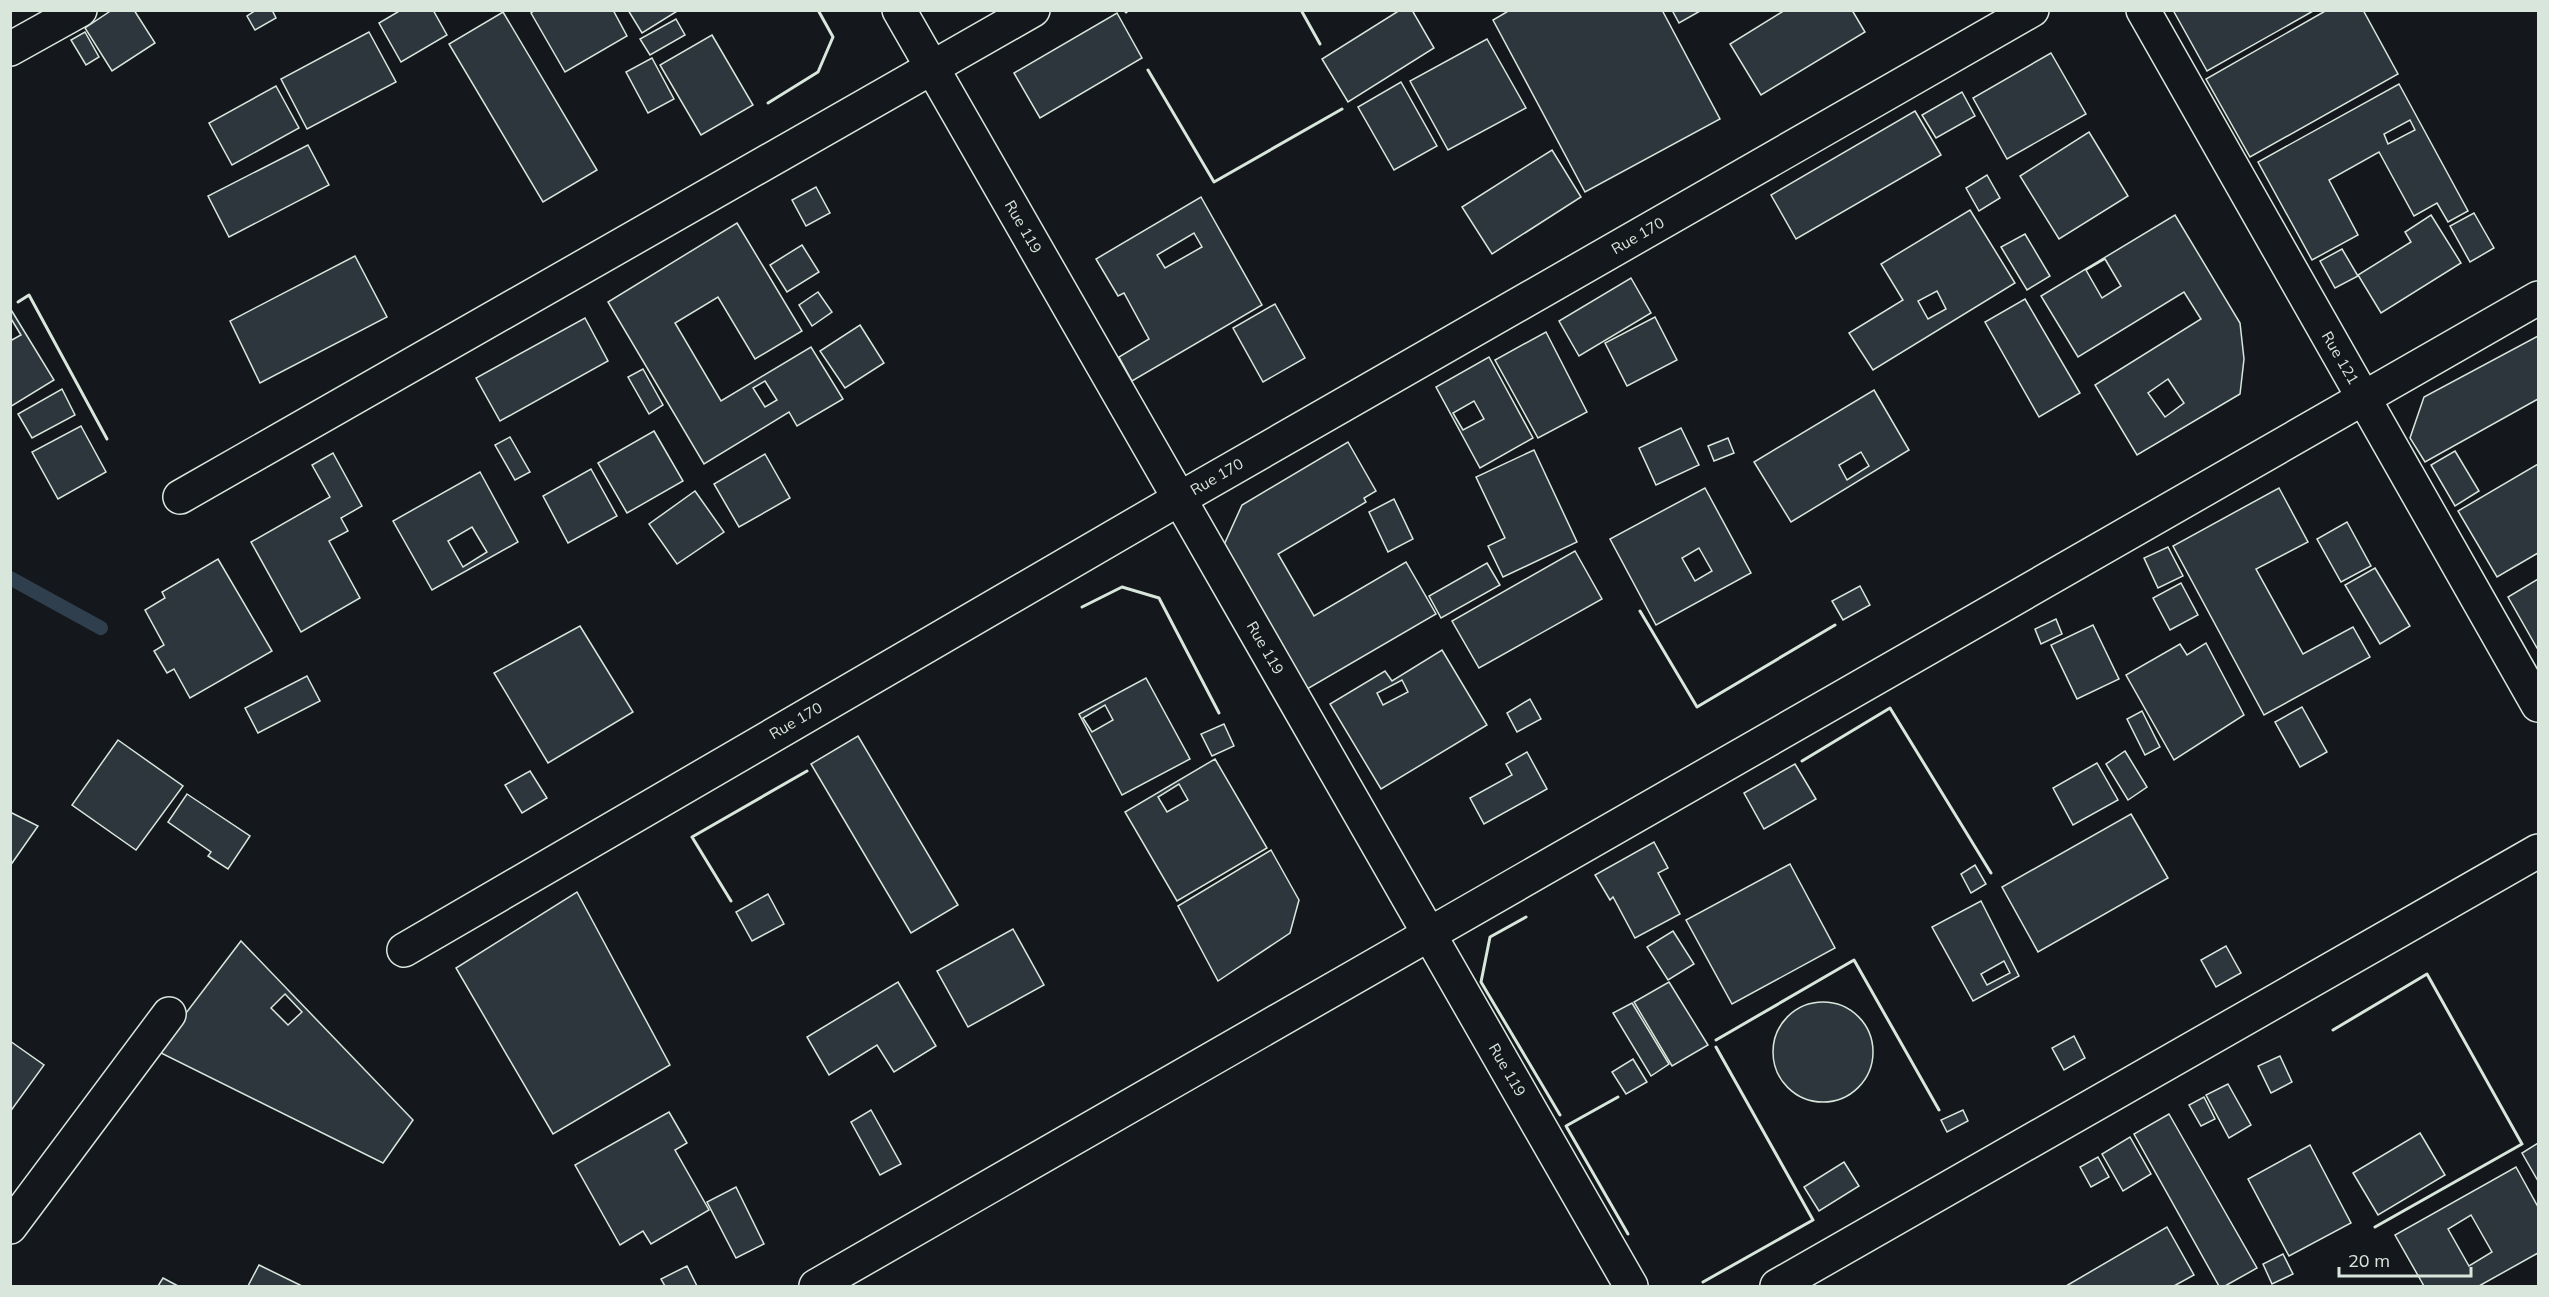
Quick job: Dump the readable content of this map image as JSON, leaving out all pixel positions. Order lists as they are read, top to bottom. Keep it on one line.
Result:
{"streets":{"street":["Rue 119","Rue 170","Rue 121"]},"crossings":[["Rue 119","Rue 170"]],"scale_bar":"20 m"}
